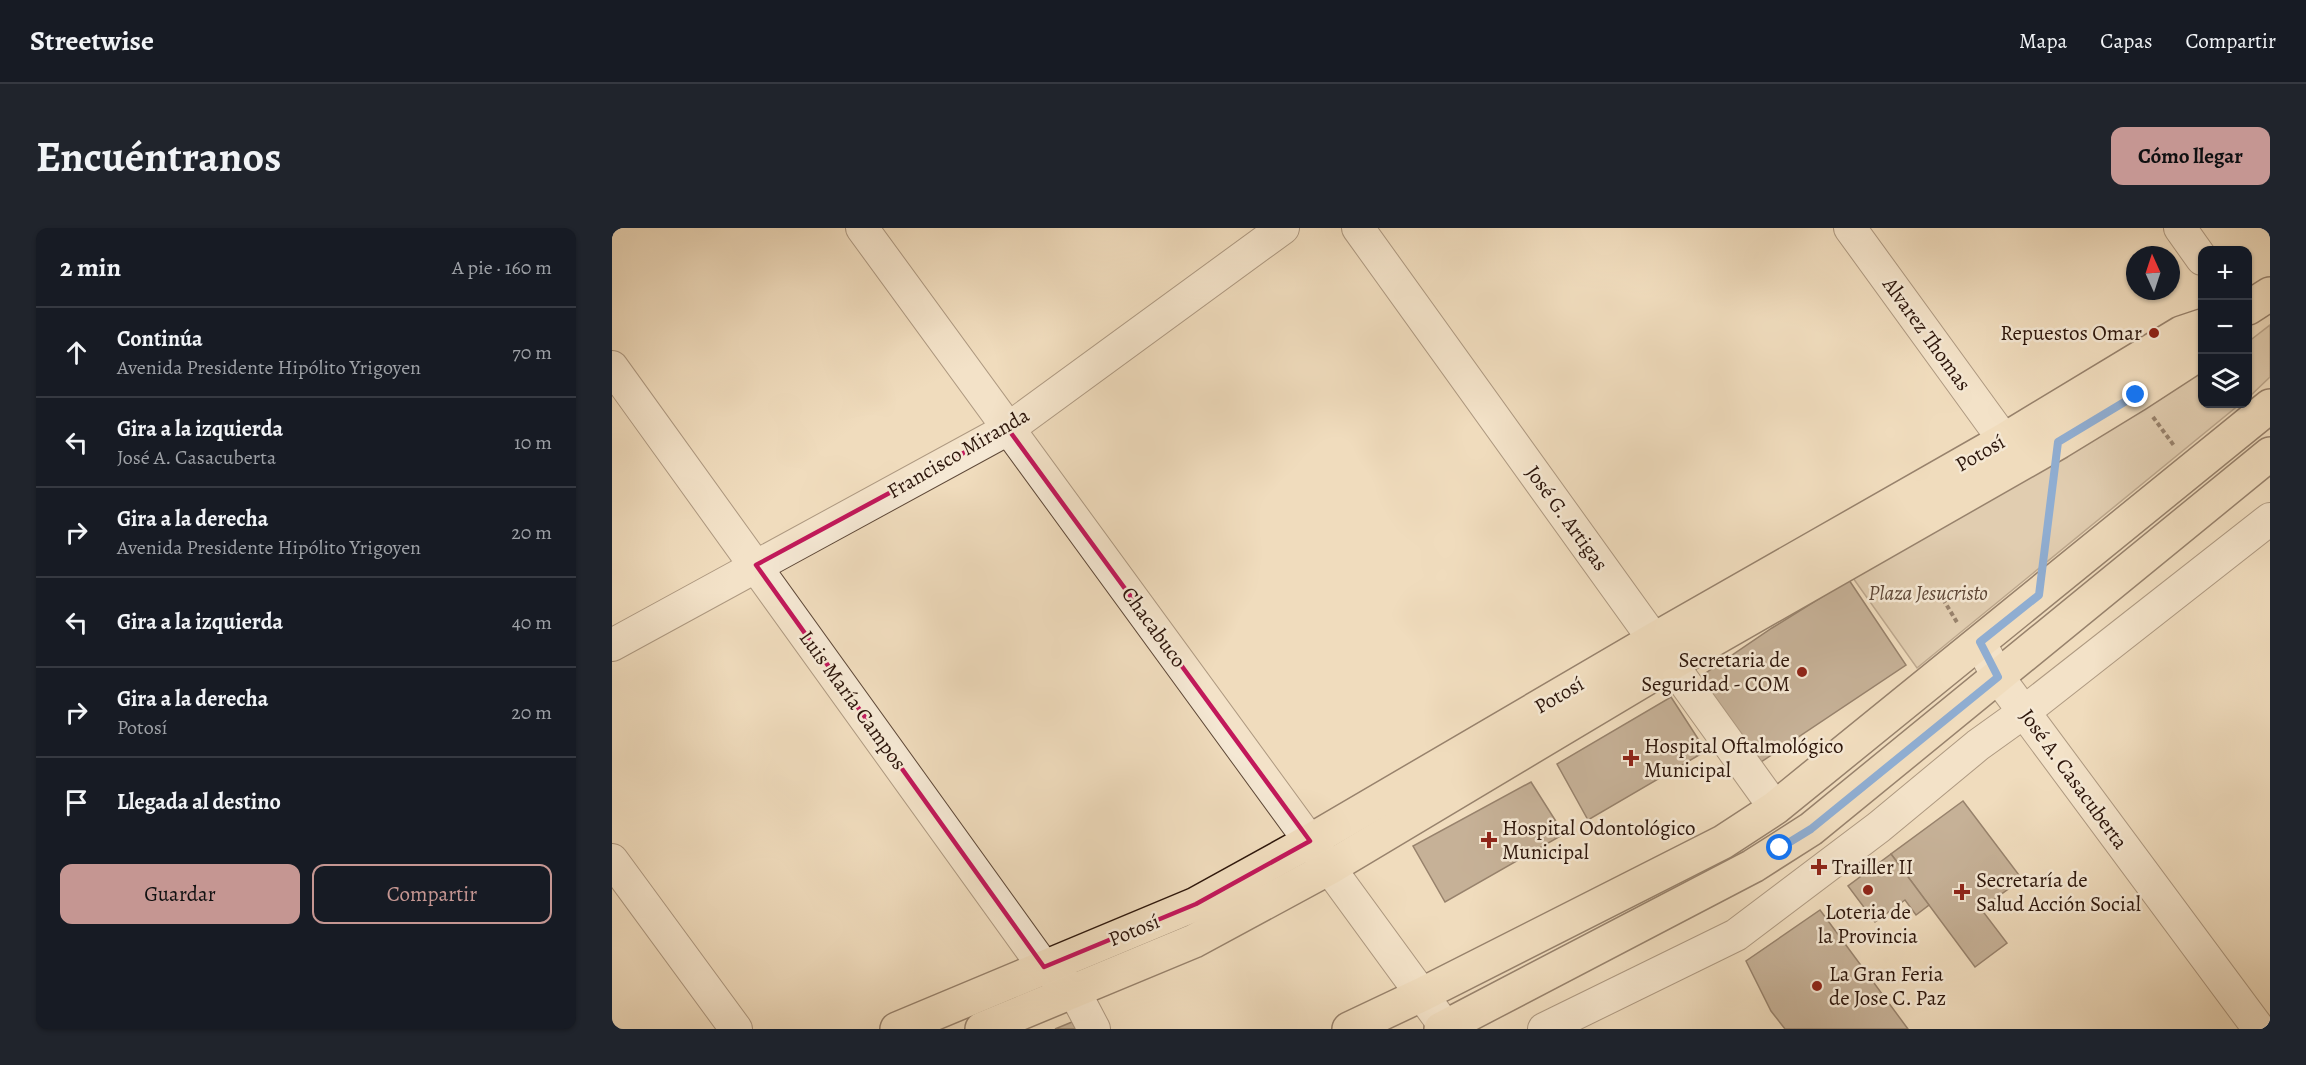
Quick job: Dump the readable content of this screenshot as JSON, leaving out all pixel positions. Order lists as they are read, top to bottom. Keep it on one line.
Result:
{"streets":{"main road":["Potosí"],"street":["Alvarez Thomas","Francisco Miranda","José G. Artigas","Chacabuco","Luis María Campos","José A. Casacuberta"]},"crossings":[["Alvarez Thomas","Potosí"],["Francisco Miranda","Chacabuco"],["Francisco Miranda","Luis María Campos"],["Potosí","José G. Artigas"],["Potosí","Chacabuco"],["Potosí","Luis María Campos"]],"parks":["Plaza Jesucristo"],"places":{"other":["Repuestos Omar","Secretaria de Seguridad - COM","Loteria de la Provincia","La Gran Feria de Jose C. Paz"],"health":["Hospital Oftalmológico Municipal","Hospital Odontológico Municipal","Trailler II","Secretaría de Salud Acción Social"]},"north":"top","page":{"header":"Streetwise","nav":["Mapa","Capas","Compartir"],"buttons":["Cómo llegar",["Guardar","Compartir"]],"title":"Encuéntranos","heading":["2 min","A pie · 160 m"],"map_buttons":["+","−"],"list":[["Continúa","Avenida Presidente Hipólito Yrigoyen","70 m"],["Gira a la izquierda","José A. Casacuberta","10 m"],["Gira a la derecha","Avenida Presidente Hipólito Yrigoyen","20 m"],["Gira a la izquierda","40 m"],["Gira a la derecha","Potosí","20 m"],"Llegada al destino"]}}
